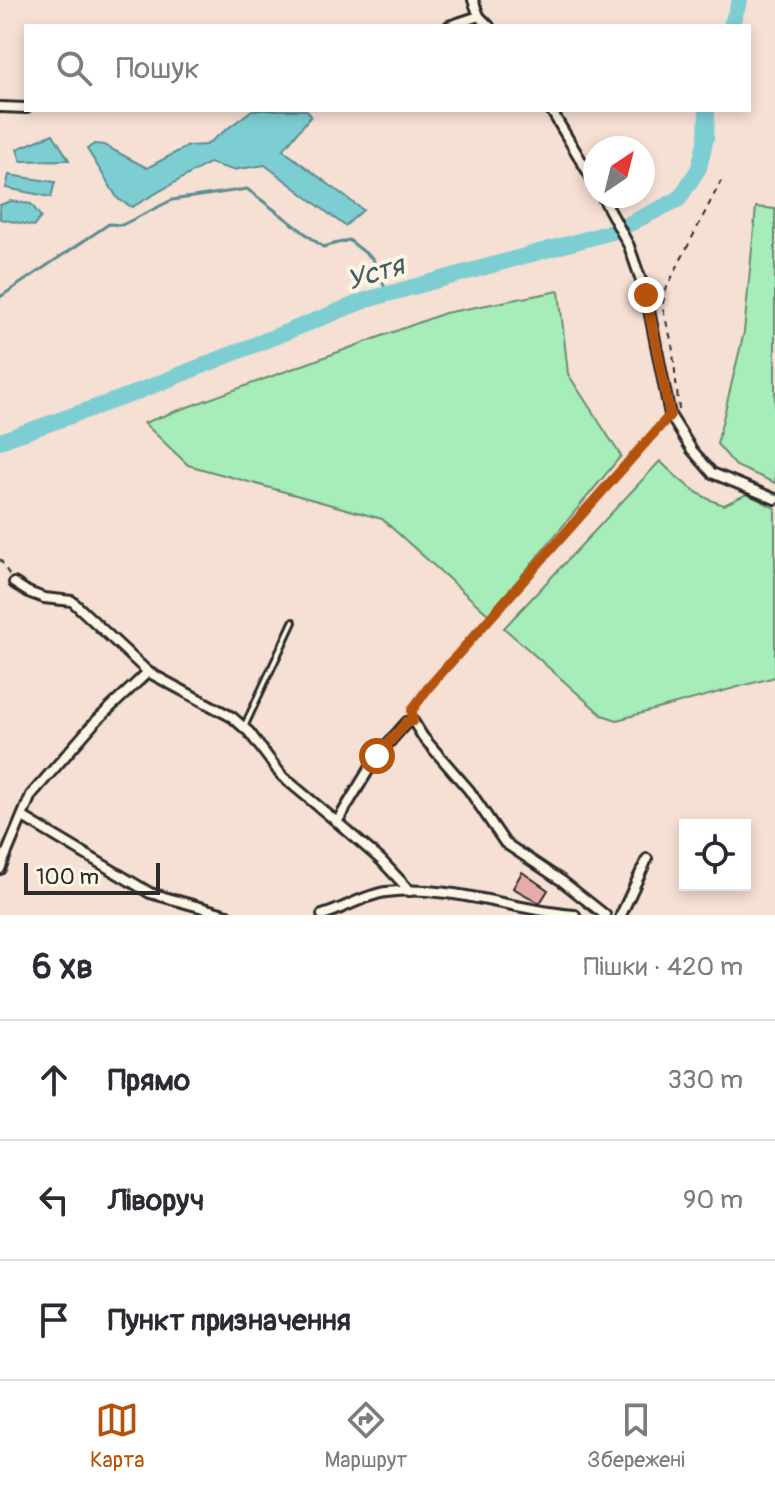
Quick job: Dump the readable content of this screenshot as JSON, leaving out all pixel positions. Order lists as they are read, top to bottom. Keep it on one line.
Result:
{"water":["Устя"],"scale_bar":"100 m","north":"top right","page":{"search":"Пошук","scale":"100 m","heading":["6 хв","Пішки · 420 m"],"list":[["Прямо","330 m"],["Ліворуч","90 m"],"Пункт призначення"],"nav":["Карта","Маршрут","Збережені"]}}
